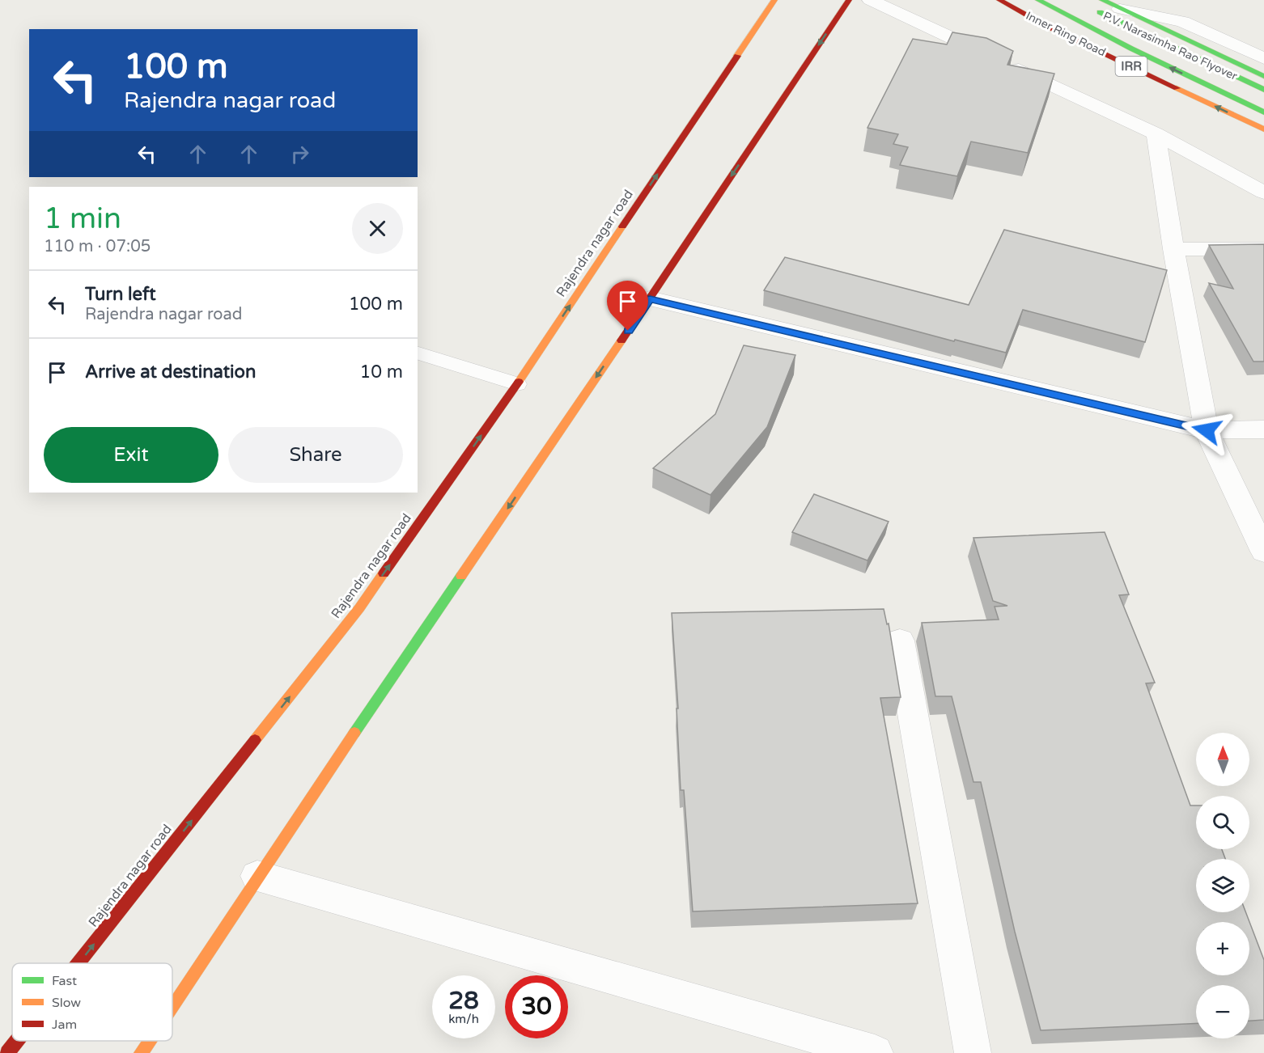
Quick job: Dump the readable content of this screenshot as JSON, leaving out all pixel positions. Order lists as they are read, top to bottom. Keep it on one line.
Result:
{"streets":{"main road":["Inner Ring Road","P.V. Narasimha Rao Flyover","IRR","Rajendra nagar road"]},"legend":["Fast","Slow","Jam"],"north":"top","page":{"turn":["100 m","Rajendra nagar road"],"heading":["1 min","110 m · 07:05"],"list":[{"name":"Turn left","note":"Rajendra nagar road","value":"100 m"},{"name":"Arrive at destination","value":"10 m"}],"buttons":["Exit","Share"],"map_buttons":["+","−"],"speed":"28 km/h","limit":"30"}}
